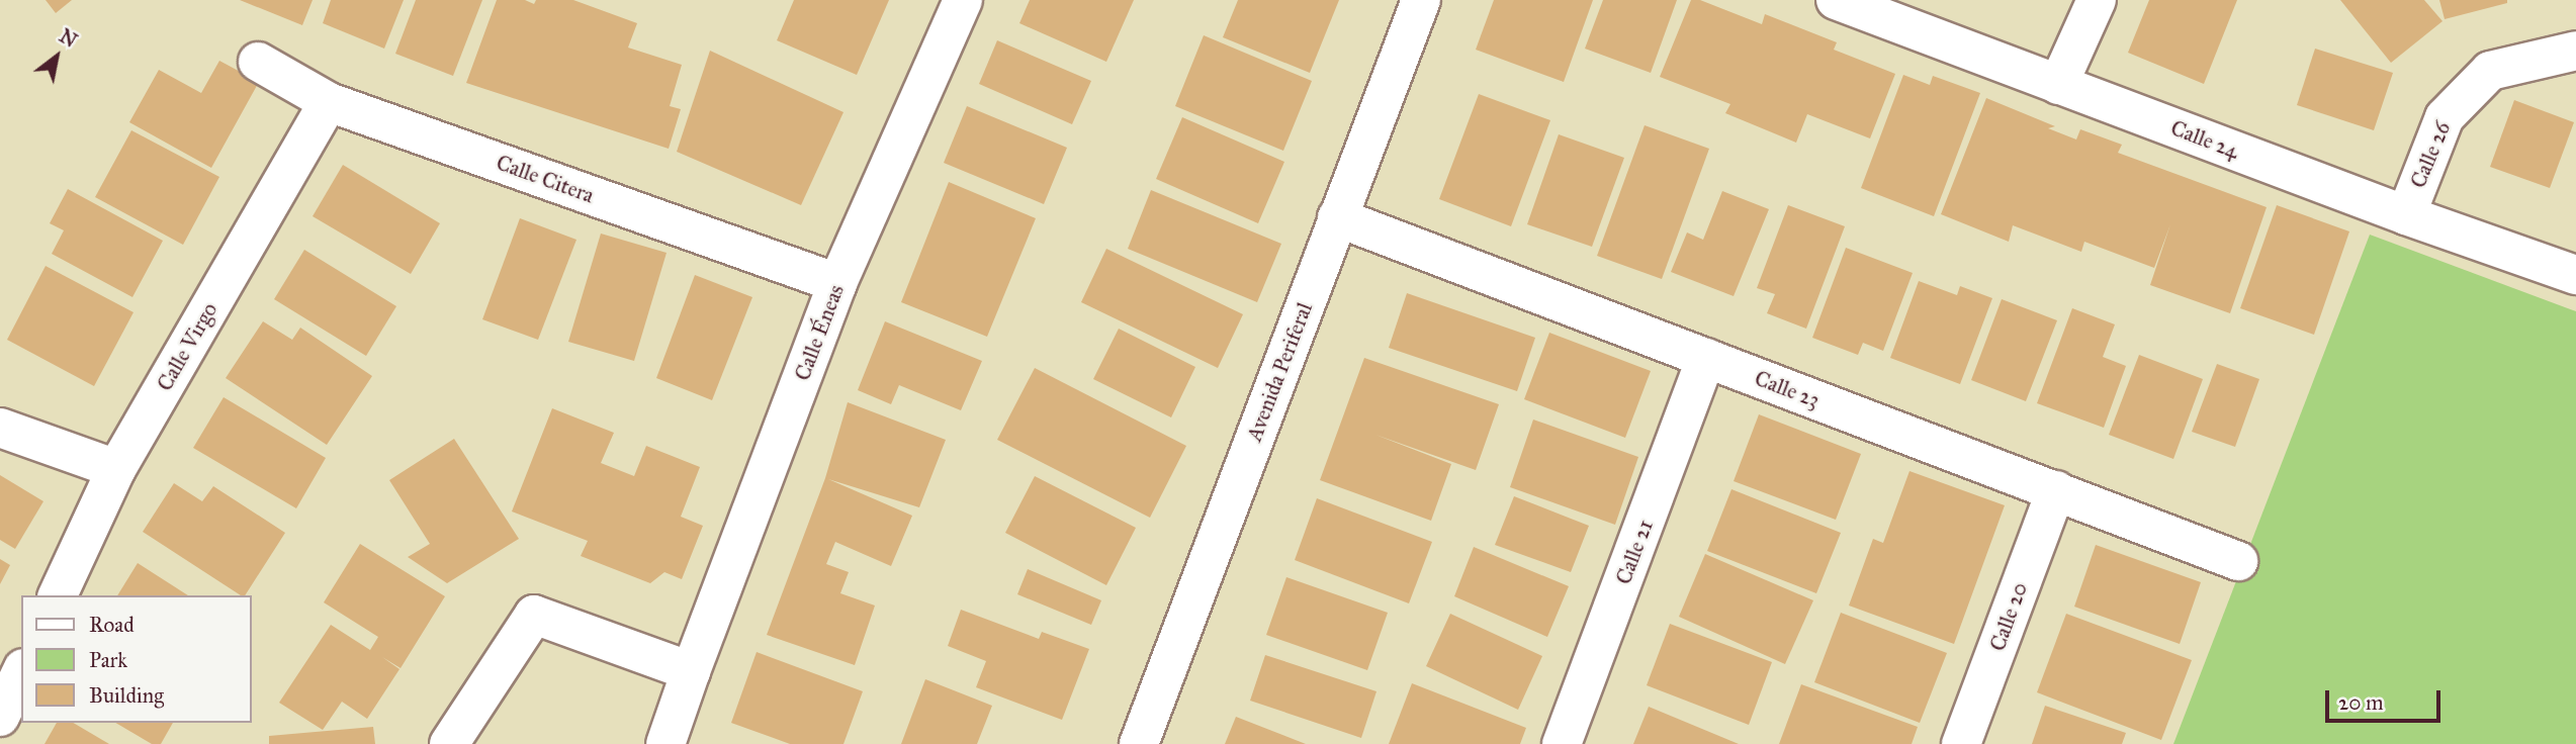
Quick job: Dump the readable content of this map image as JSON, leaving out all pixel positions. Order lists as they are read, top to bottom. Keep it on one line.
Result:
{"streets":{"street":["Calle 24","Calle 26","Calle Citera","Calle Éneas","Calle Virgo","Avenida Periferal","Calle 23","Calle 21","Calle 20"]},"crossings":[["Calle 24","Calle 26"],["Calle Citera","Calle Éneas"],["Calle Citera","Calle Virgo"],["Avenida Periferal","Calle 23"],["Calle 23","Calle 21"],["Calle 23","Calle 20"]],"legend":["Road","Park","Building"],"scale_bar":"20 m","north":"top right"}
